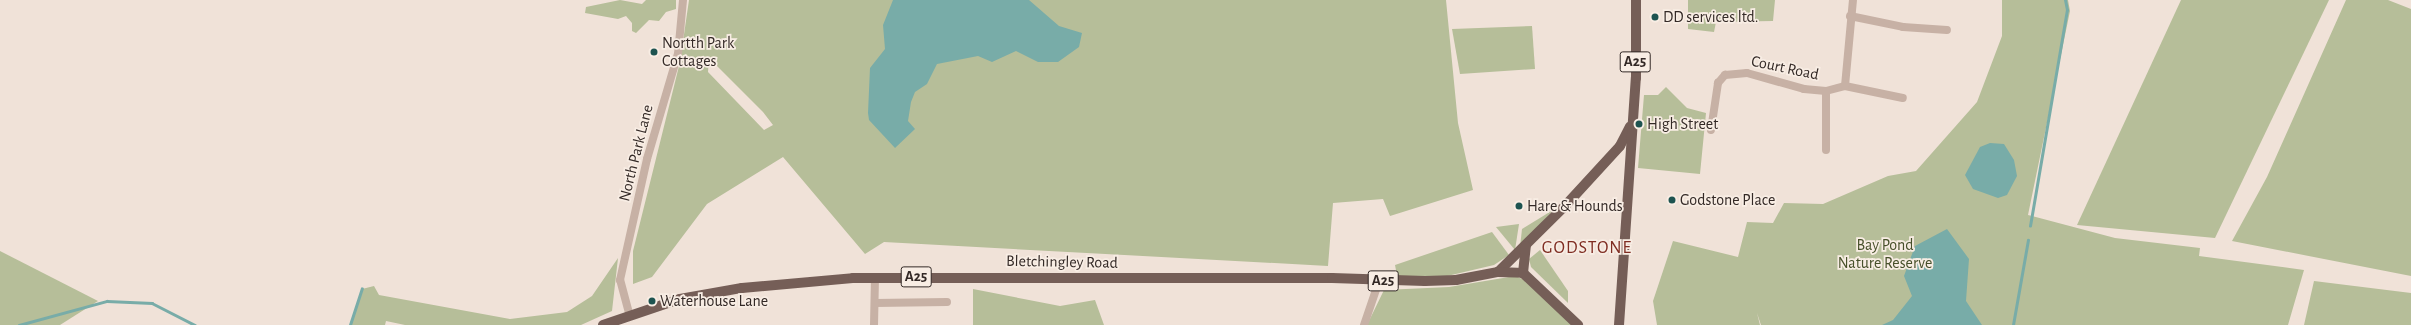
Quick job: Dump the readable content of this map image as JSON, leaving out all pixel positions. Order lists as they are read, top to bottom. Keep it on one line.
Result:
{"streets":{"main road":["A25","Bletchingley Road"],"street":["Court Road","North Park Lane"]},"crossings":[["A25","North Park Lane"],["A25","Bletchingley Road"],["North Park Lane","Bletchingley Road"]],"districts":["GODSTONE"],"parks":["Bay Pond Nature Reserve"],"places":["DD services ltd.","Nortth Park Cottages","High Street","Godstone Place","Hare & Hounds","Waterhouse Lane"]}
